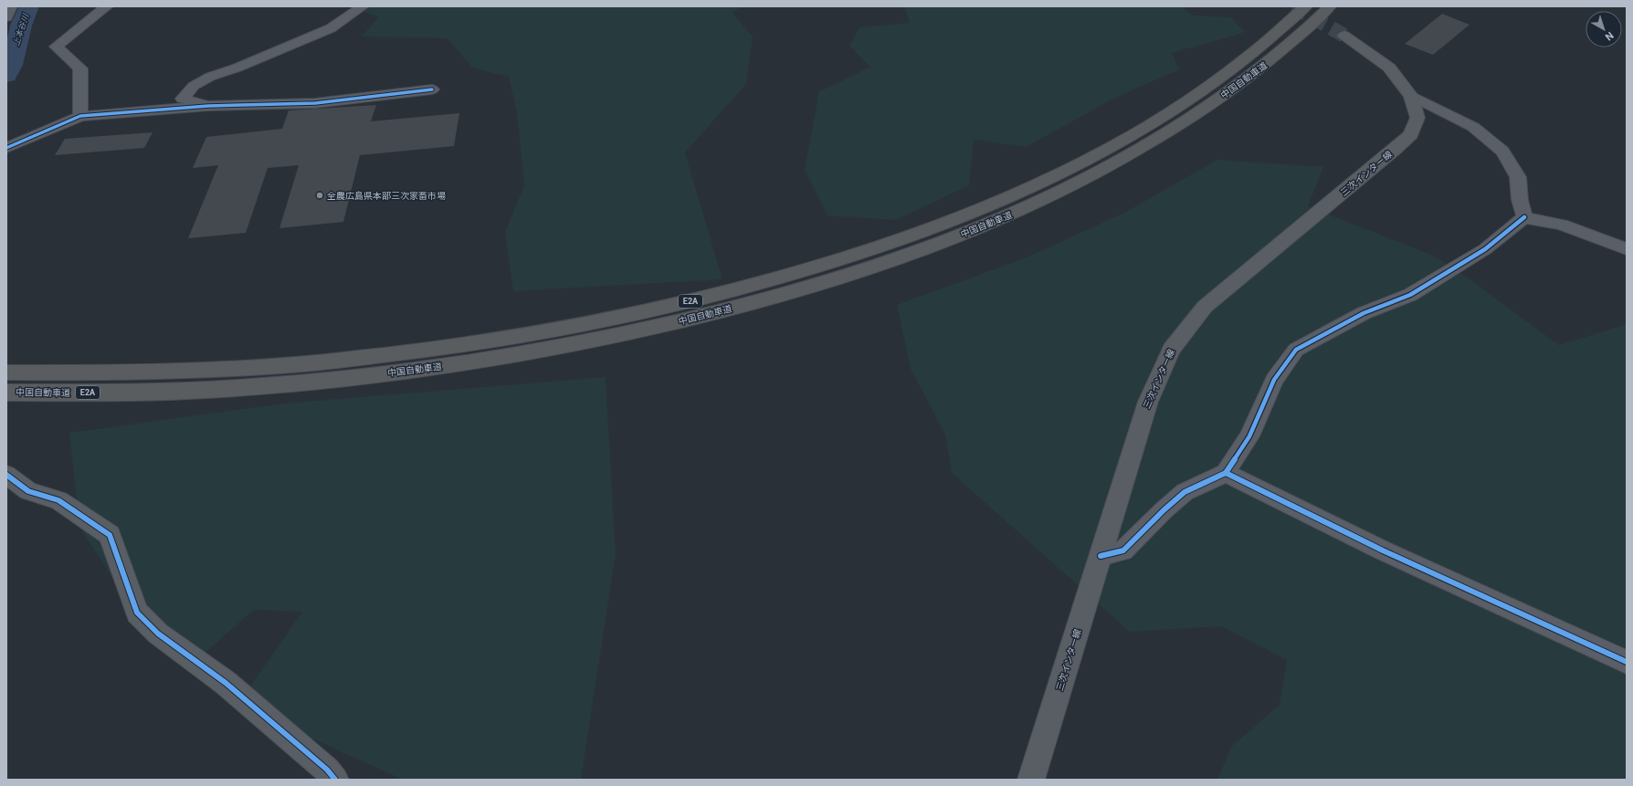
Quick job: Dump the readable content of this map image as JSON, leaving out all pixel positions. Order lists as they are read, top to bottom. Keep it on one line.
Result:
{"streets":{"highway":["中国自動車道","E2A"],"main road":["三次インター線"]},"water":["上本谷川"],"places":["全農広島県本部三次家畜市場"],"north":"bottom right"}
